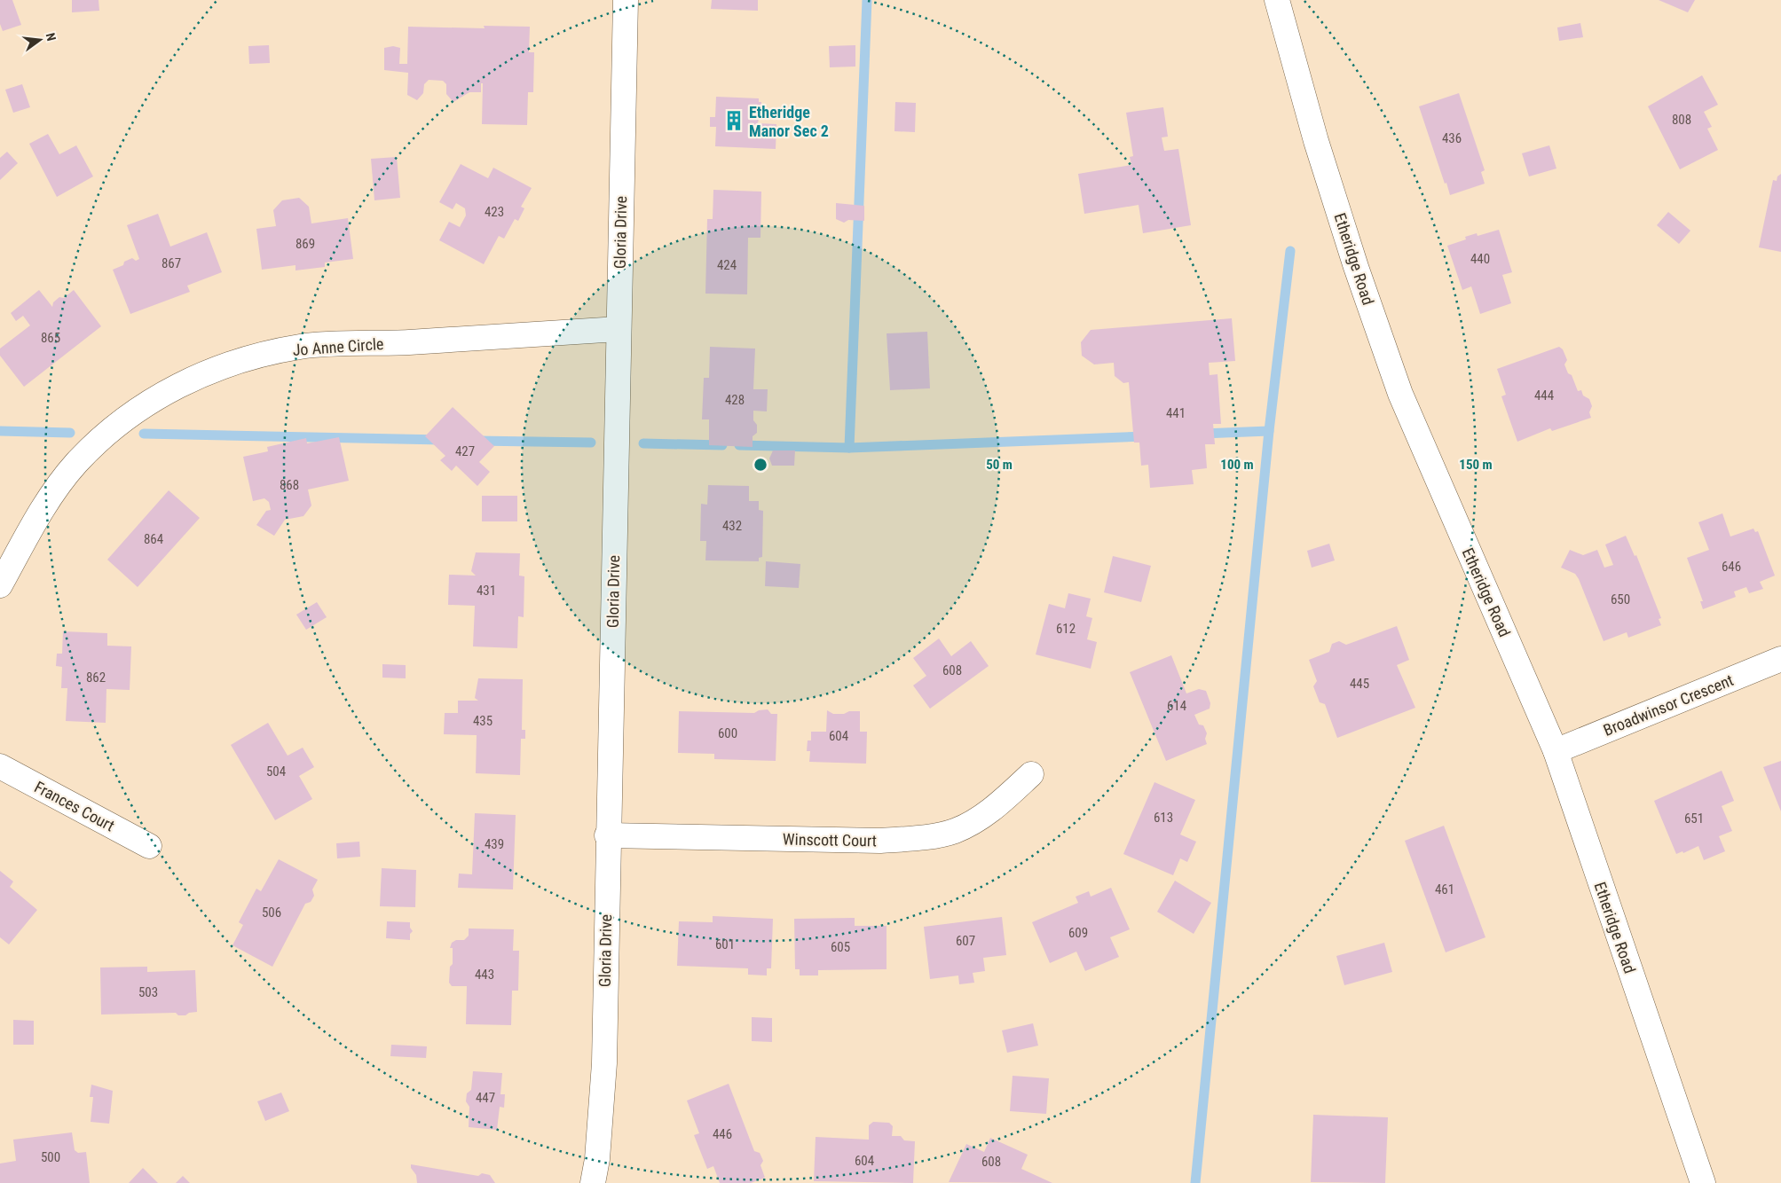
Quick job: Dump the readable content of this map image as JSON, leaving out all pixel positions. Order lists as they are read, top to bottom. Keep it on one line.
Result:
{"streets":{"street":["Gloria Drive","Etheridge Road","Jo Anne Circle","Broadwinsor Crescent","Frances Court","Winscott Court"]},"crossings":[["Gloria Drive","Jo Anne Circle"],["Gloria Drive","Winscott Court"],["Etheridge Road","Broadwinsor Crescent"]],"places":{"building":["Etheridge Manor Sec 2"]},"house_numbers":["808","436","423","869","440","867","424","865","444","428","441","427","868","432","864","646","431","650","612","608","862","445","614","435","600","604","504","613","651","439","461","506","609","607","601","605","443","503","447","446","500","604","608"],"north":"right","rings":["50 m","100 m","150 m"]}
